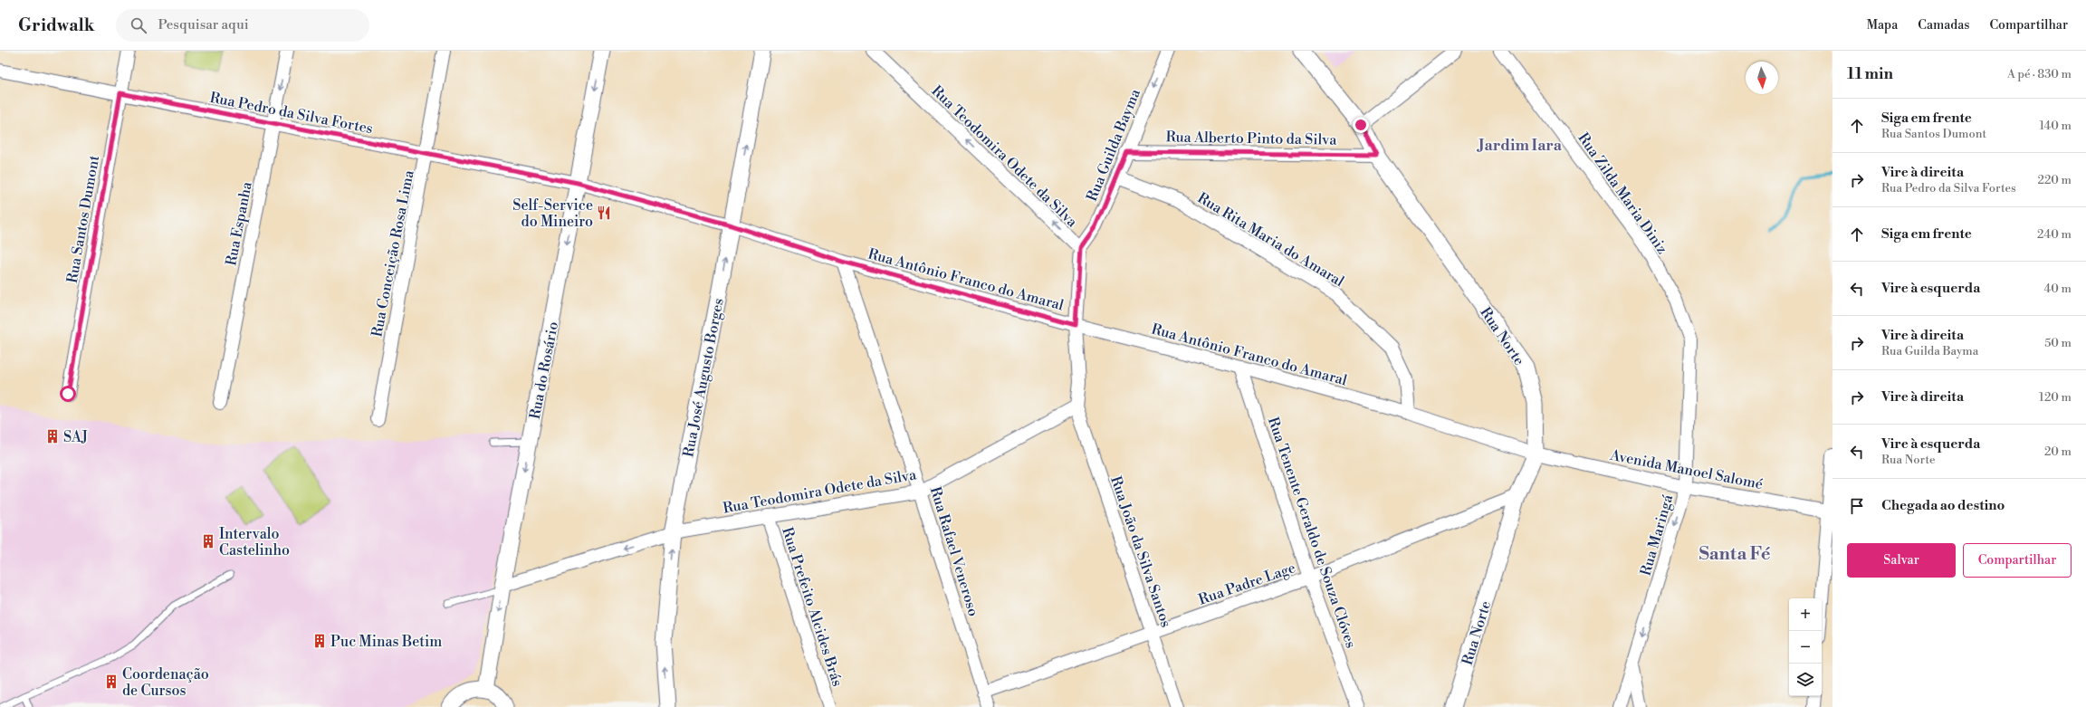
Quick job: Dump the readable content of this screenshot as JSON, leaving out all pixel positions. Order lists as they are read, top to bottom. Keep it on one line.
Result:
{"streets":{"street":["Rua Pedro da Silva Fortes","Rua Alberto Pinto da Silva","Rua Guilda Bayma","Rua Teodomira Odete da Silva","Rua Zilda Maria Diniz","Rua Santos Dumont","Rua Espanha","Rua Rita Maria do Amaral","Rua Conceição Rosa Lima","Rua Antônio Franco do Amaral","Rua Norte","Rua do Rosário","Rua José Augusto Borges","Avenida Manoel Salomé","Rua Tenente Geraldo de Souza Clóves","Rua Maringá","Rua Rafael Veneroso","Rua João da Silva Santos","Rua Padre Lage","Rua Prefeito Alcides Brás"]},"crossings":[["Rua Pedro da Silva Fortes","Rua Santos Dumont"],["Rua Pedro da Silva Fortes","Rua Espanha"],["Rua Pedro da Silva Fortes","Rua Conceição Rosa Lima"],["Rua Pedro da Silva Fortes","Rua Antônio Franco do Amaral"],["Rua Pedro da Silva Fortes","Rua do Rosário"],["Rua Alberto Pinto da Silva","Rua Guilda Bayma"],["Rua Alberto Pinto da Silva","Rua Norte"],["Rua Guilda Bayma","Rua Teodomira Odete da Silva"],["Rua Guilda Bayma","Rua Rita Maria do Amaral"],["Rua Teodomira Odete da Silva","Rua Antônio Franco do Amaral"],["Rua Teodomira Odete da Silva","Rua do Rosário"],["Rua Teodomira Odete da Silva","Rua José Augusto Borges"],["Rua Teodomira Odete da Silva","Rua Rafael Veneroso"],["Rua Teodomira Odete da Silva","Rua João da Silva Santos"],["Rua Teodomira Odete da Silva","Rua Prefeito Alcides Brás"],["Rua Zilda Maria Diniz","Rua Maringá"],["Rua Rita Maria do Amaral","Rua Antônio Franco do Amaral"],["Rua Antônio Franco do Amaral","Rua Norte"],["Rua Antônio Franco do Amaral","Rua do Rosário"],["Rua Antônio Franco do Amaral","Rua José Augusto Borges"],["Rua Antônio Franco do Amaral","Avenida Manoel Salomé"],["Rua Antônio Franco do Amaral","Rua Tenente Geraldo de Souza Clóves"],["Rua Antônio Franco do Amaral","Rua Rafael Veneroso"],["Rua Norte","Avenida Manoel Salomé"],["Rua Norte","Rua Padre Lage"],["Avenida Manoel Salomé","Rua Maringá"],["Rua Tenente Geraldo de Souza Clóves","Rua Padre Lage"],["Rua Rafael Veneroso","Rua Padre Lage"],["Rua João da Silva Santos","Rua Padre Lage"]],"one_way":["Rua Guilda Bayma","Rua Teodomira Odete da Silva","Rua do Rosário","Rua José Augusto Borges","Rua Maringá"],"districts":["Jardim Iara","Santa Fé"],"places":{"restaurant":["Self-Service do Mineiro"],"building":["SAJ","Intervalo Castelinho","Puc Minas Betim","Coordenação de Cursos"]},"north":"bottom","page":{"header":"Gridwalk","search":"Pesquisar aqui","nav":["Mapa","Camadas","Compartilhar"],"heading":["11 min","A pé · 830 m"],"list":[["Siga em frente","Rua Santos Dumont","140 m"],["Vire à direita","Rua Pedro da Silva Fortes","220 m"],["Siga em frente","240 m"],["Vire à esquerda","40 m"],["Vire à direita","Rua Guilda Bayma","50 m"],["Vire à direita","120 m"],["Vire à esquerda","Rua Norte","20 m"],"Chegada ao destino"],"buttons":["Salvar","Compartilhar"],"map_buttons":["+","−"]}}
